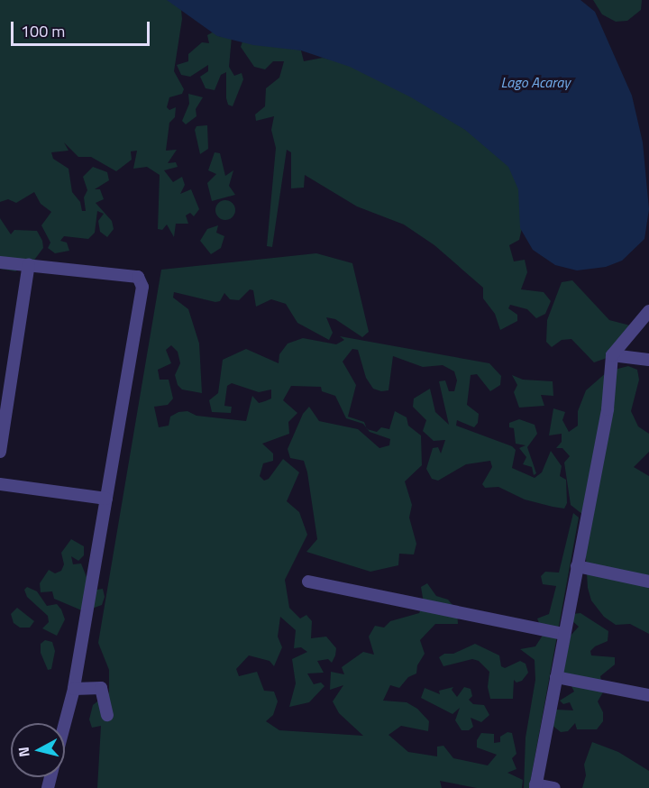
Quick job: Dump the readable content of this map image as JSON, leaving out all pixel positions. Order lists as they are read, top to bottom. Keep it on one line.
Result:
{"water":["Lago Acaray"],"scale_bar":"100 m","north":"left"}
